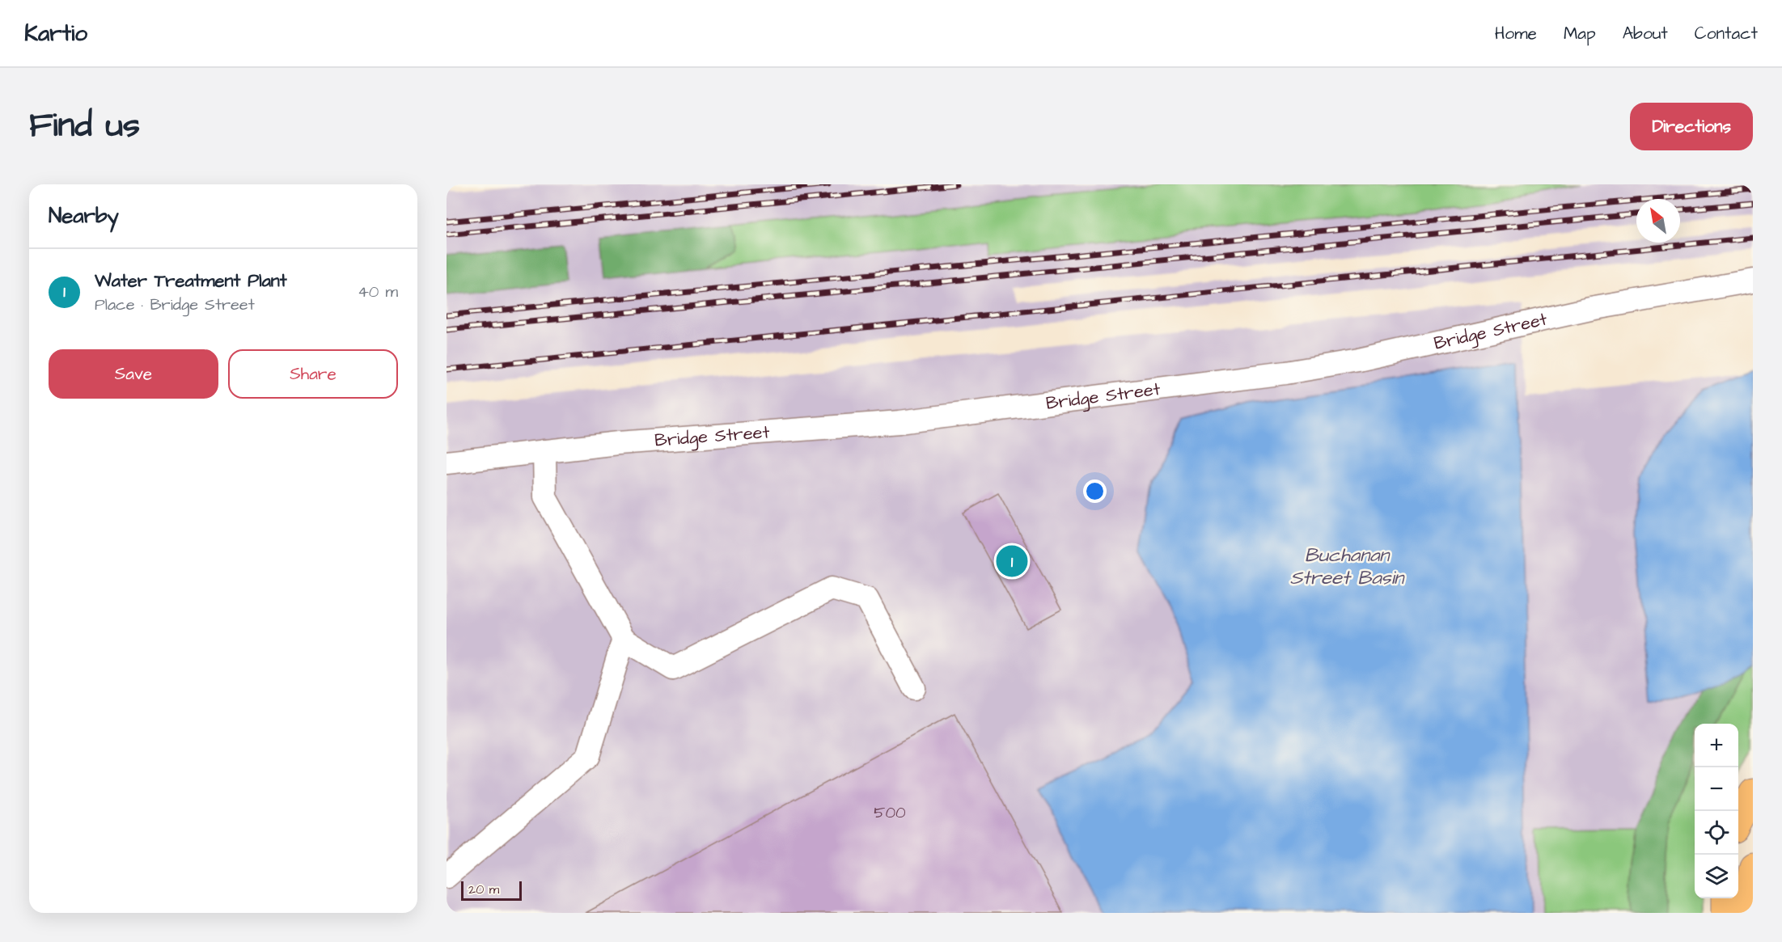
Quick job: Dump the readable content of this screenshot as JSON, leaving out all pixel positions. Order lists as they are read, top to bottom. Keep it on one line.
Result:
{"streets":{"street":["Bridge Street"]},"water":["Buchanan Street Basin"],"house_numbers":["500"],"scale_bar":"20 m","north":"top left","page":{"header":"Kartio","nav":["Home","Map","About","Contact"],"title":"Find us","buttons":["Directions",["Save","Share"]],"heading":"Nearby","list":[{"mark":"1","name":"Water Treatment Plant","note":"Place · Bridge Street","value":"40 m"}],"pins":"1","map_buttons":["+","−"],"scale":"20 m"}}
